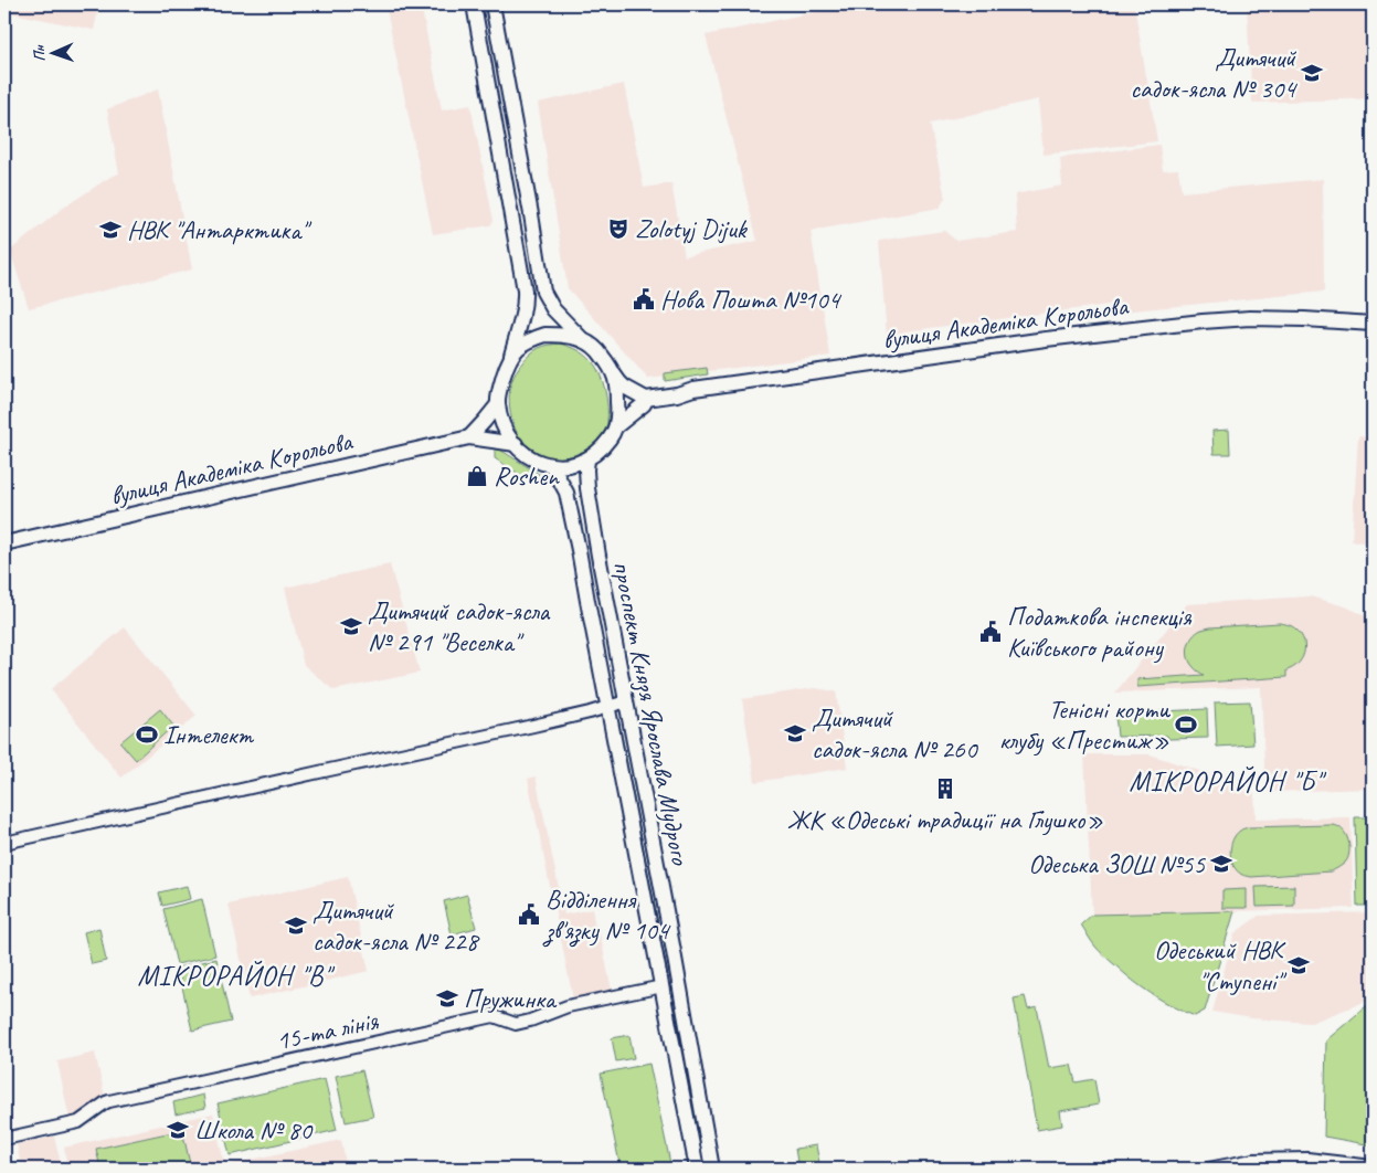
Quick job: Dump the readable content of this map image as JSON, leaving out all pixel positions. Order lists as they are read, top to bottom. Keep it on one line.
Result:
{"streets":{"main road":["вулиця Академіка Корольова","проспект Князя Ярослава Мудрого"],"street":["15-та лінія"]},"crossings":[["вулиця Академіка Корольова","проспект Князя Ярослава Мудрого"],["проспект Князя Ярослава Мудрого","15-та лінія"]],"districts":["МІКРОРАЙОН \"Б\"","МІКРОРАЙОН \"В\""],"places":{"school or university":["Дитячий садок-ясла № 304","НВК \"Антарктика\"","Дитячий садок-ясла № 291 \"Веселка\"","Дитячий садок-ясла № 260","Одеська ЗОШ №55","Дитячий садок-ясла № 228","Одеський НВК \"Ступені\"","Пружинка","Школа № 80"],"theatre":["Zolotyj Dijuk"],"public building":["Нова Пошта №104","Податкова інспекція Київського району","Відділення зв'язку № 104"],"shop":["Roshen"],"sports":["Тенісні корти клубу «Престиж»","Інтелект"],"building":["ЖК «Одеські традиції на Глушко»"]},"north":"left"}
